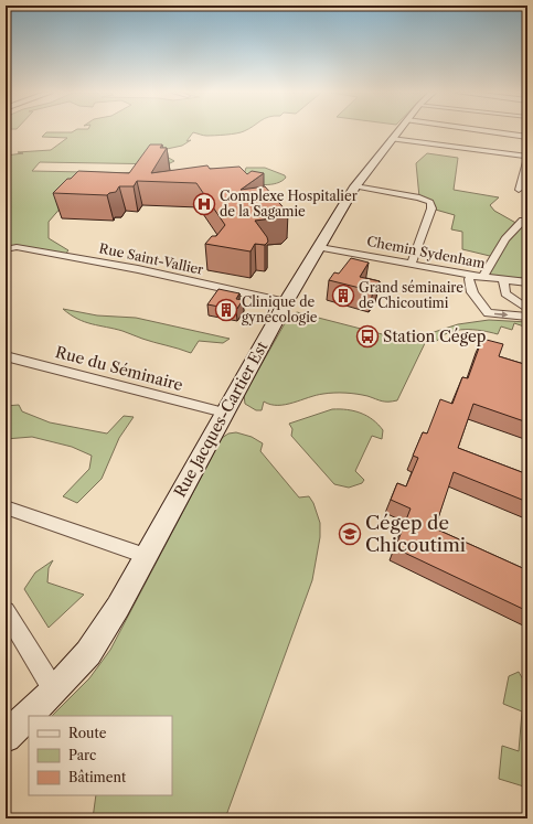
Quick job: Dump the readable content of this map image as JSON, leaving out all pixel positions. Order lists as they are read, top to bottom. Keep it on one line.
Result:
{"streets":{"main road":["Rue Jacques-Cartier Est"],"street":["Chemin Sydenham","Rue Saint-Vallier","Rue du Séminaire"]},"crossings":[["Chemin Sydenham","Rue Jacques-Cartier Est"],["Rue Saint-Vallier","Rue Jacques-Cartier Est"],["Rue du Séminaire","Rue Jacques-Cartier Est"]],"places":{"hospital":["Complexe Hospitalier de la Sagamie"],"building":["Grand séminaire de Chicoutimi","Clinique de gynécologie"],"bus stop":["Station Cégep"],"school or university":["Cégep de Chicoutimi"]},"legend":["Route","Parc","Bâtiment"]}
